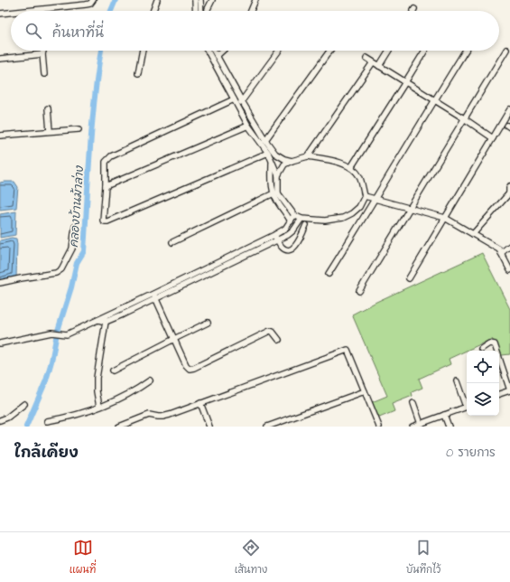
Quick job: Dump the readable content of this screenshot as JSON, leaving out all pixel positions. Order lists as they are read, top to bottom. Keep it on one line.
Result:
{"water":["คลองบ้านม้าล่าง"],"page":{"search":"ค้นหาที่นี่","heading":["ใกล้เคียง","0 รายการ"],"nav":["แผนที่","เส้นทาง","บันทึกไว้"]}}
